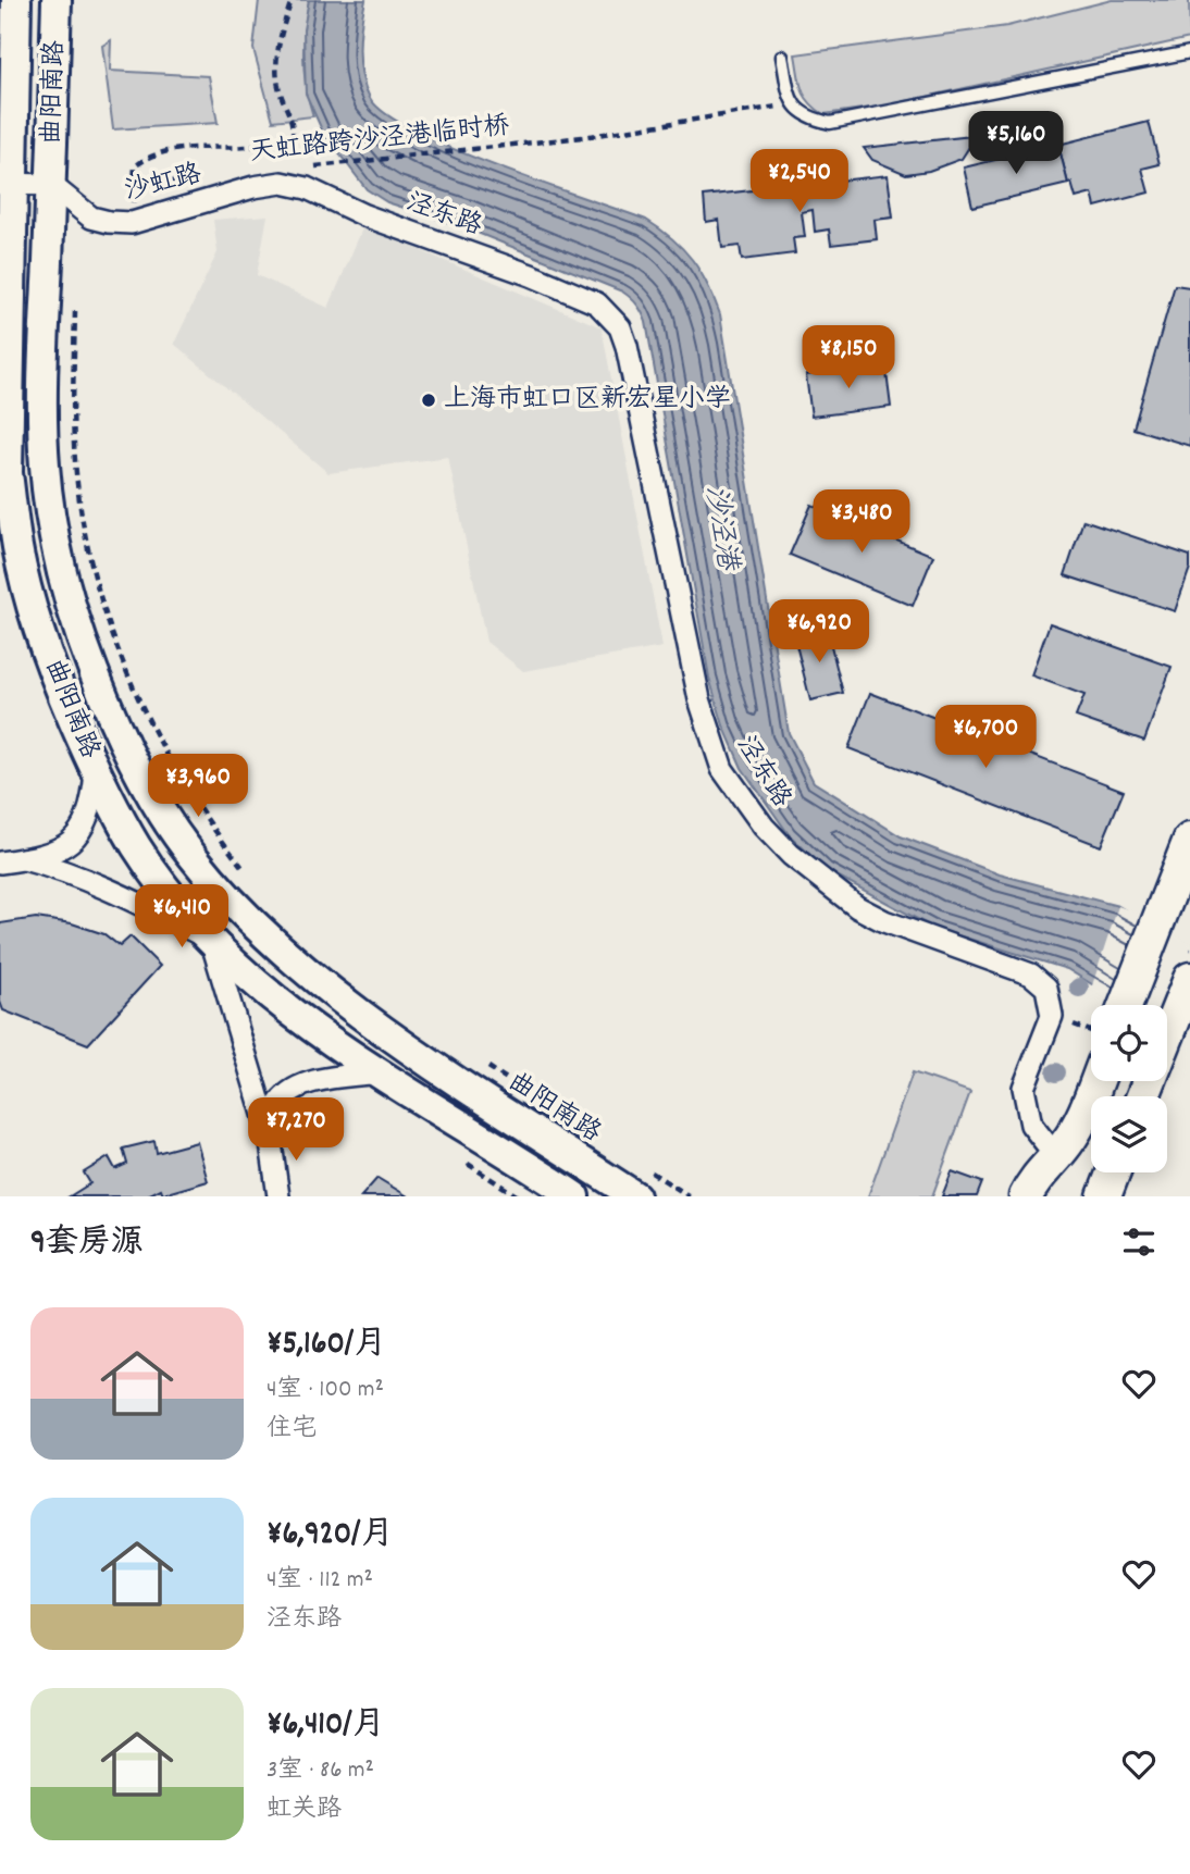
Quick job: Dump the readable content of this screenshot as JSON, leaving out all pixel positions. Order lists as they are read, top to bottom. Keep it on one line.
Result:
{"streets":{"main road":["曲阳南路"],"street":["沙虹路","泾东路"],"path":["天虹路跨沙泾港临时桥"]},"crossings":[["曲阳南路","沙虹路"],["沙虹路","泾东路"]],"water":["沙泾港"],"places":["上海市虹口区新宏星小学"],"page":{"price":["¥5,160","¥2,540","¥8,150","¥3,480","¥6,920","¥6,700","¥3,960","¥6,410","¥7,270"],"heading":"9套房源","list":[{"name":"¥5,160/月","note":"4室 · 100 m² · 住宅"},{"name":"¥6,920/月","note":"4室 · 112 m² · 泾东路"},{"name":"¥6,410/月","note":"3室 · 86 m² · 虹关路"}]}}
